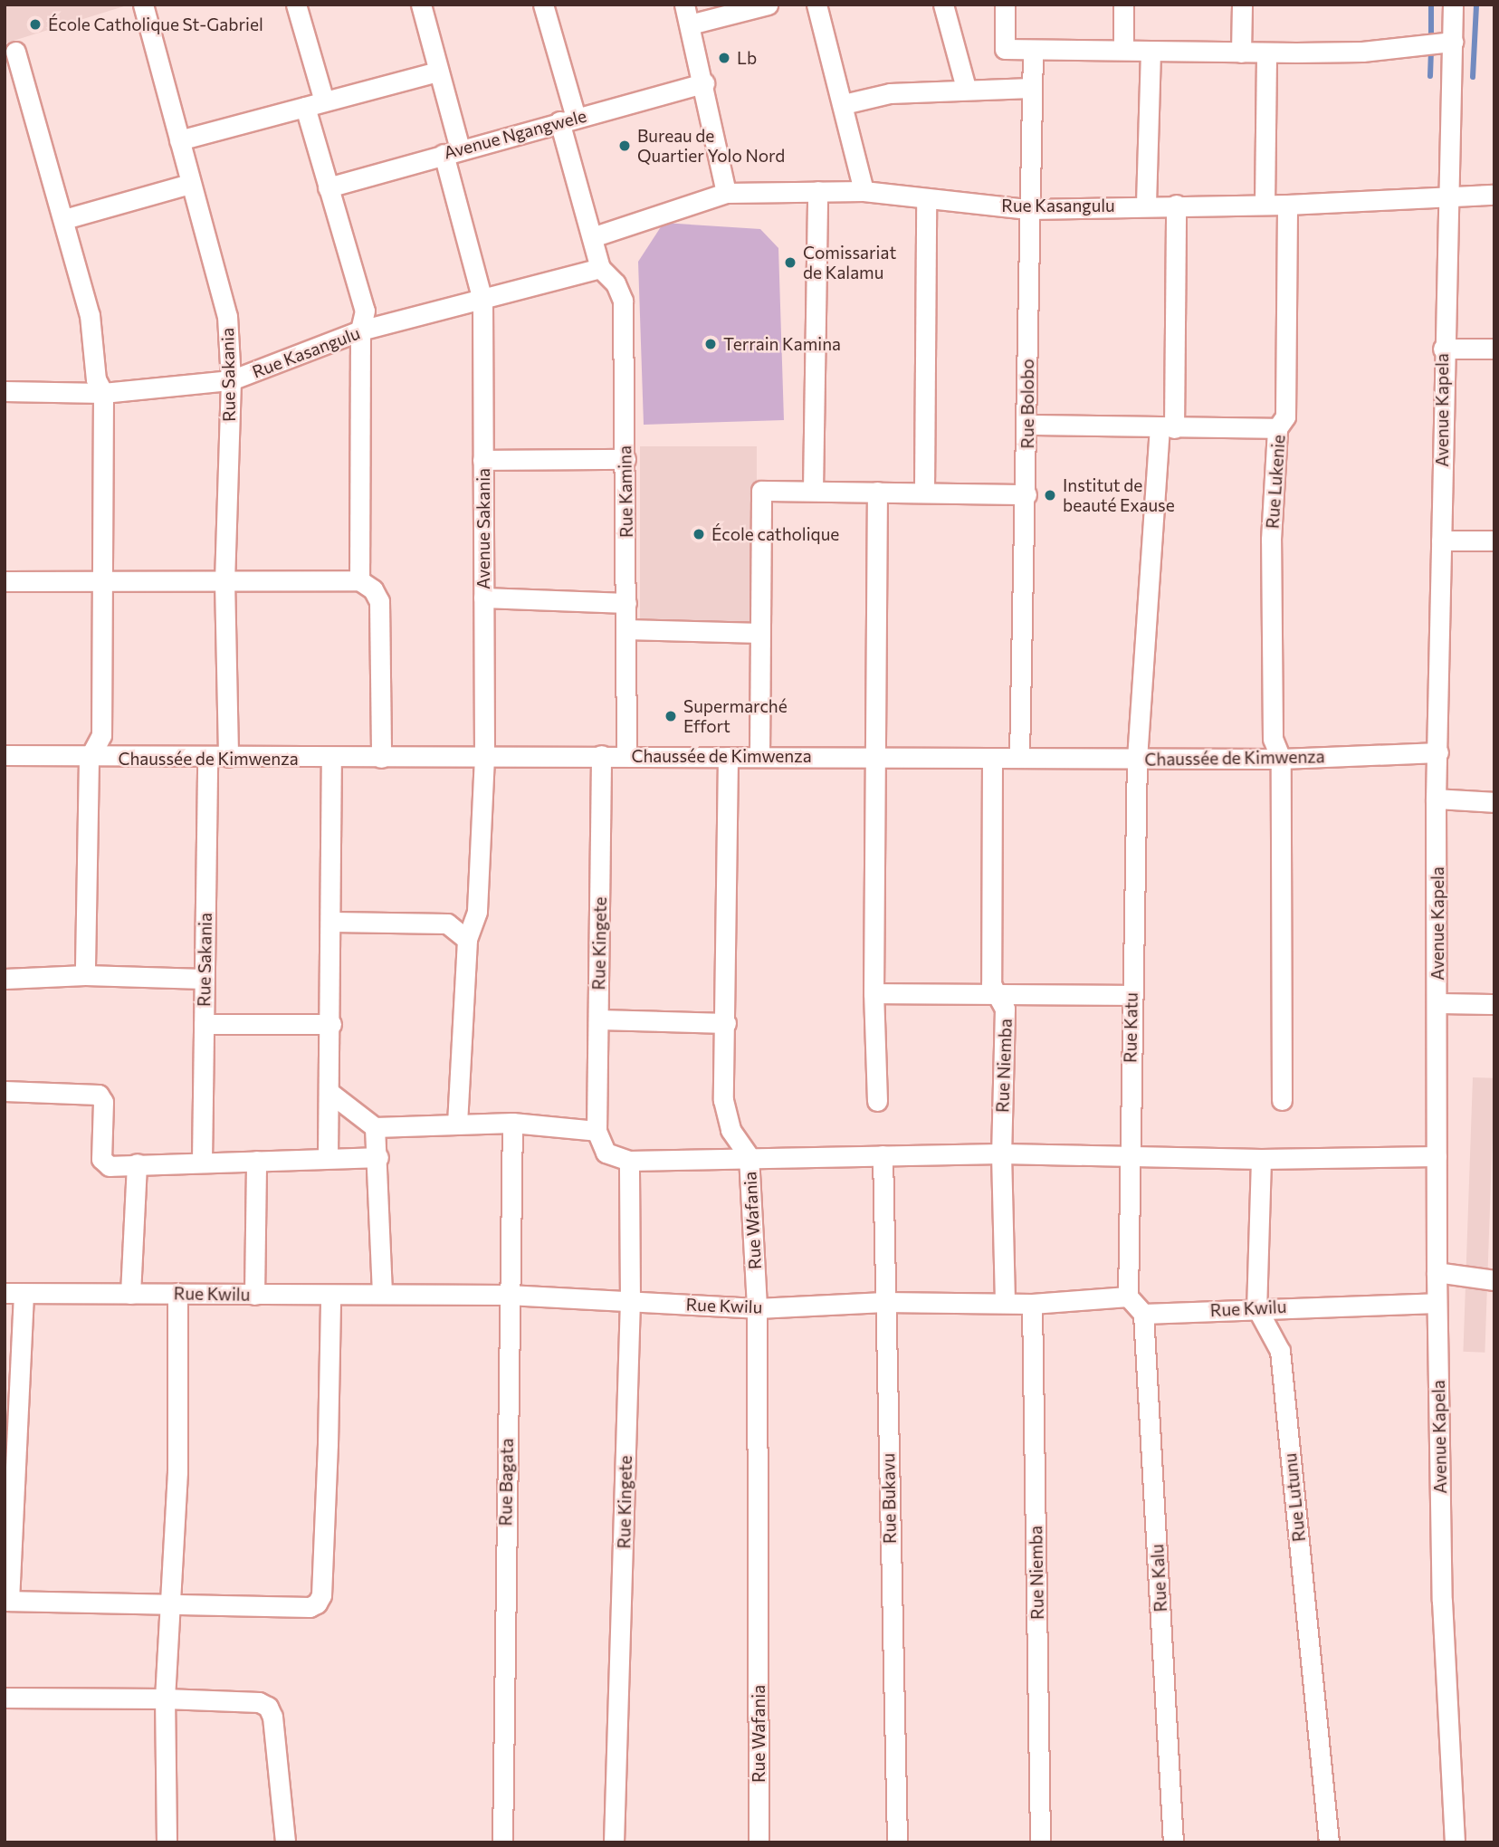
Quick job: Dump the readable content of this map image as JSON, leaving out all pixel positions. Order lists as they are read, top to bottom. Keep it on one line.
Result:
{"streets":{"street":["Avenue Ngangwele","Rue Kasangulu","Rue Sakania","Rue Bolobo","Avenue Kapela","Rue Lukenie","Rue Kamina","Avenue Sakania","Chaussée de Kimwenza","Rue Kingete","Rue Katu","Rue Niemba","Rue Wafania","Rue Kwilu","Rue Bagata","Rue Lutunu","Rue Bukavu","Rue Kalu"]},"crossings":[["Avenue Ngangwele","Rue Kamina"],["Avenue Ngangwele","Avenue Sakania"],["Rue Kasangulu","Rue Sakania"],["Rue Kasangulu","Rue Bolobo"],["Rue Kasangulu","Avenue Kapela"],["Rue Kasangulu","Rue Lukenie"],["Rue Kasangulu","Rue Kamina"],["Rue Kasangulu","Avenue Sakania"],["Rue Kasangulu","Rue Katu"],["Rue Sakania","Chaussée de Kimwenza"],["Rue Bolobo","Chaussée de Kimwenza"],["Avenue Kapela","Chaussée de Kimwenza"],["Avenue Kapela","Rue Kwilu"],["Rue Lukenie","Chaussée de Kimwenza"],["Rue Kamina","Chaussée de Kimwenza"],["Avenue Sakania","Chaussée de Kimwenza"],["Chaussée de Kimwenza","Rue Kingete"],["Chaussée de Kimwenza","Rue Katu"],["Chaussée de Kimwenza","Rue Niemba"],["Chaussée de Kimwenza","Rue Wafania"],["Rue Kingete","Rue Kwilu"],["Rue Katu","Rue Kwilu"],["Rue Niemba","Rue Kwilu"],["Rue Wafania","Rue Kwilu"],["Rue Kwilu","Rue Bagata"],["Rue Kwilu","Rue Lutunu"],["Rue Kwilu","Rue Bukavu"],["Rue Kwilu","Rue Kalu"]],"places":["École Catholique St-Gabriel","Lb","Bureau de Quartier Yolo Nord","Comissariat de Kalamu","Terrain Kamina","Institut de beauté Exause","École catholique","Supermarché Effort"]}
